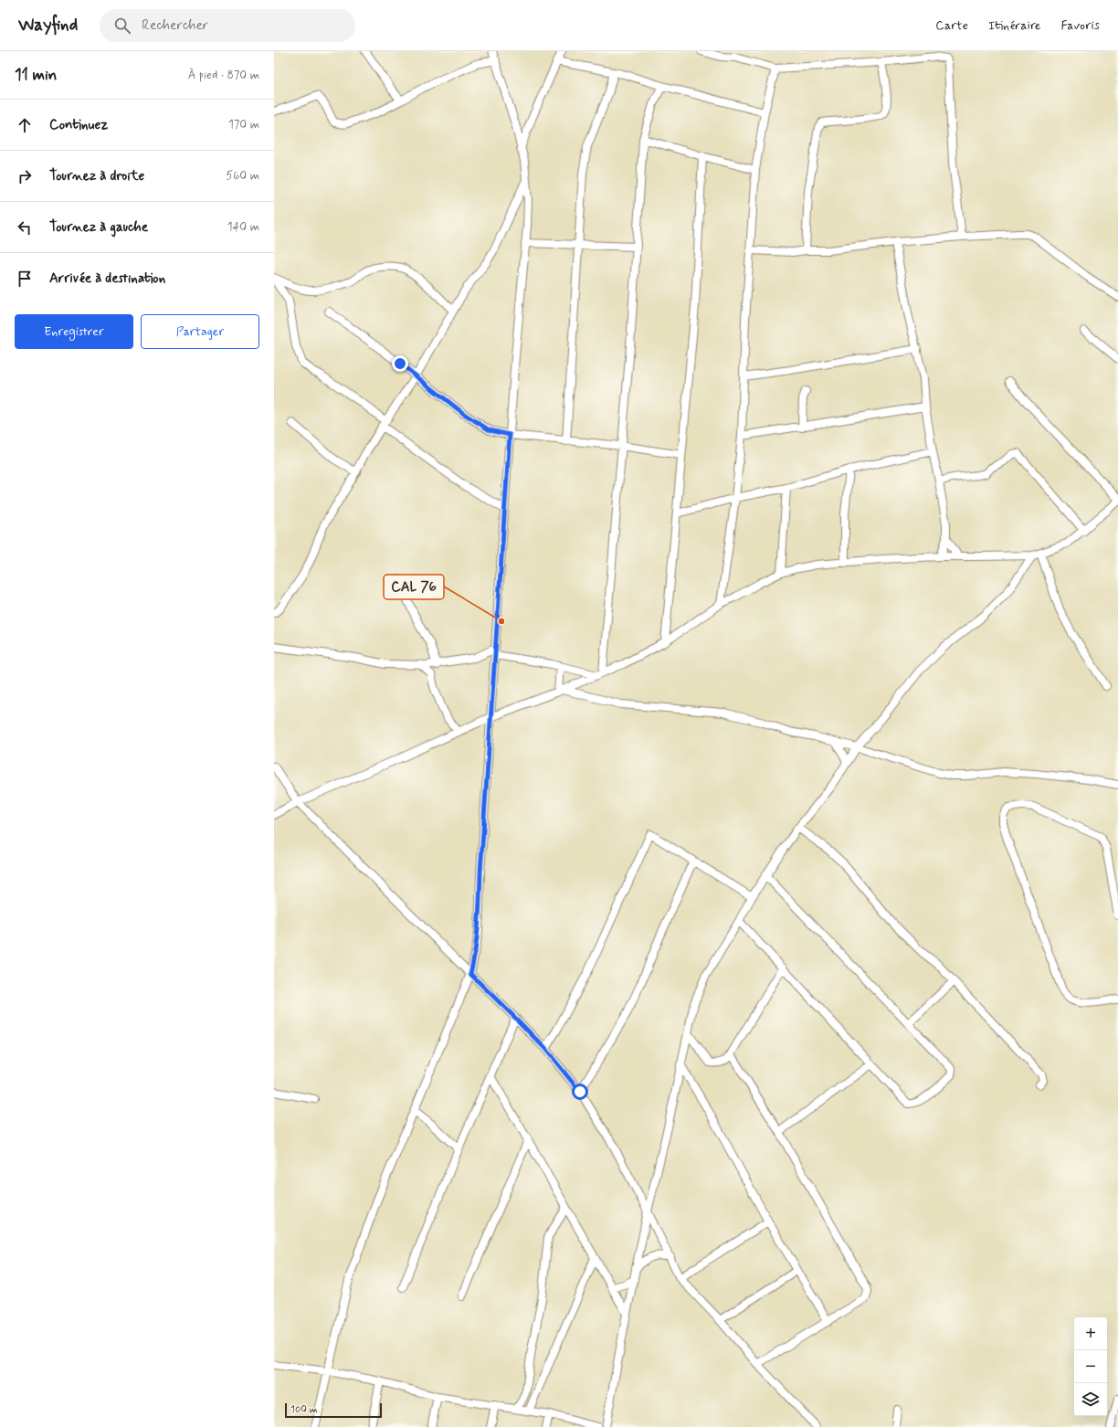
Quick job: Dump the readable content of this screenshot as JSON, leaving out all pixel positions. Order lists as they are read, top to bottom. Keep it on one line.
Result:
{"places":["CAL 76"],"scale_bar":"100 m","page":{"header":"Wayfind","search":"Rechercher","nav":["Carte","Itinéraire","Favoris"],"heading":["11 min","À pied · 870 m"],"list":[["Continuez","170 m"],["Tournez à droite","560 m"],["Tournez à gauche","140 m"],"Arrivée à destination"],"buttons":["Enregistrer","Partager"],"map_buttons":["+","−"],"scale":"100 m"}}
